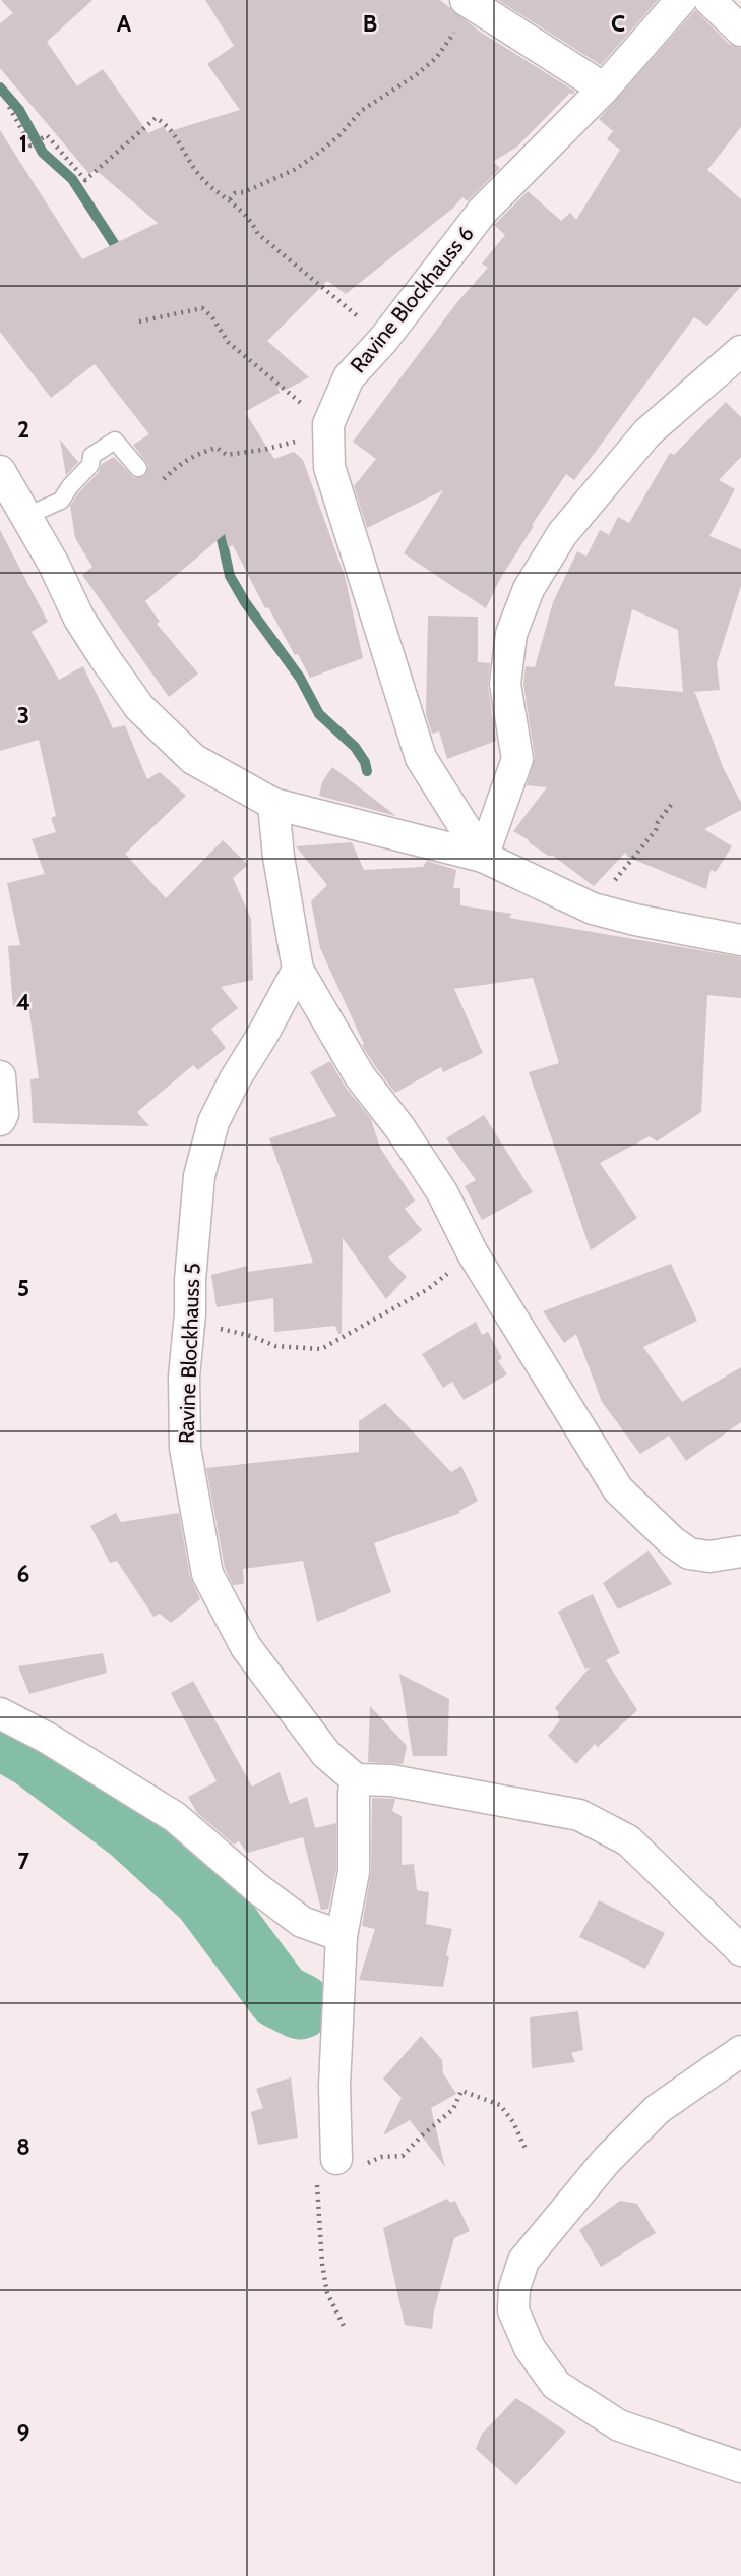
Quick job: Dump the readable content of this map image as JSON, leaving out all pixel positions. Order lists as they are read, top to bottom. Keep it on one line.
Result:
{"streets":{"street":["Ravine Blockhauss 6","Ravine Blockhauss 5"]},"grid":{"columns":["A","B","C"],"rows":["1","2","3","4","5","6","7","8","9"]}}
